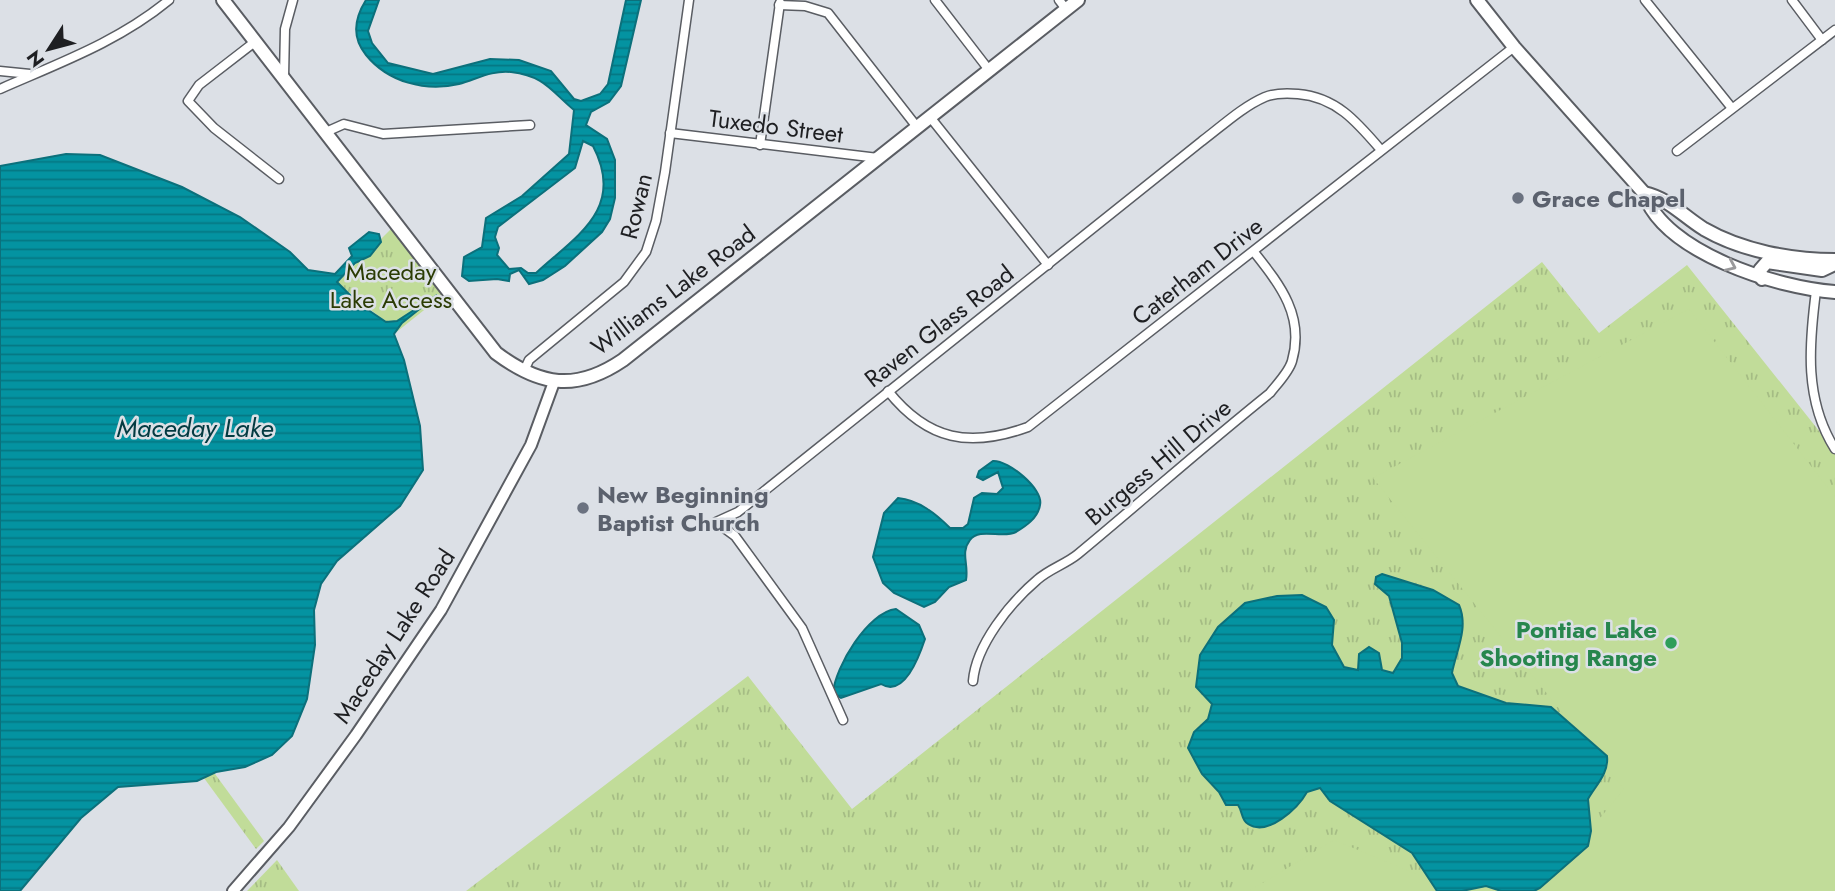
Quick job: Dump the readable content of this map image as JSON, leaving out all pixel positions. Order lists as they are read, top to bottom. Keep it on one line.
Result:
{"streets":{"main road":["Williams Lake Road"],"street":["Tuxedo Street","Rowan","Caterham Drive","Raven Glass Road","Burgess Hill Drive","Maceday Lake Road"]},"crossings":[["Tuxedo Street","Rowan"],["Tuxedo Street","Williams Lake Road"],["Rowan","Williams Lake Road"],["Caterham Drive","Raven Glass Road"],["Caterham Drive","Burgess Hill Drive"],["Williams Lake Road","Maceday Lake Road"]],"water":["Maceday Lake"],"parks":["Maceday Lake Access"],"places":["Grace Chapel","New Beginning Baptist Church","Pontiac Lake Shooting Range"],"north":"bottom left"}
